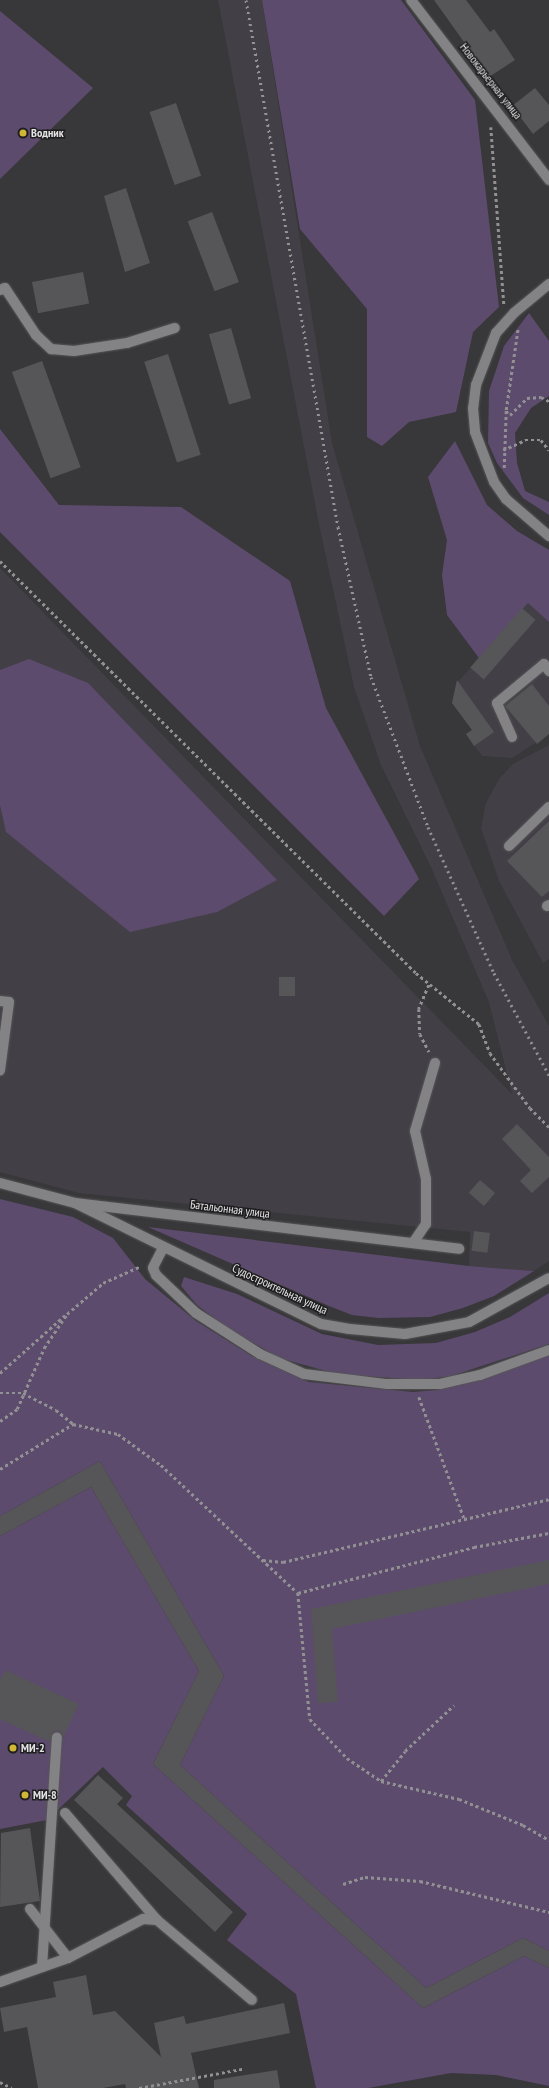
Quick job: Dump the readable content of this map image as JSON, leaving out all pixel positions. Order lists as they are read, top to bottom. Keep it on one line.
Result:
{"streets":{"street":["Новокарьерная улица","Батальонная улица","Судостроительная улица"]},"crossings":[["Батальонная улица","Судостроительная улица"]],"places":["Водник","МИ-2","МИ-8"]}
